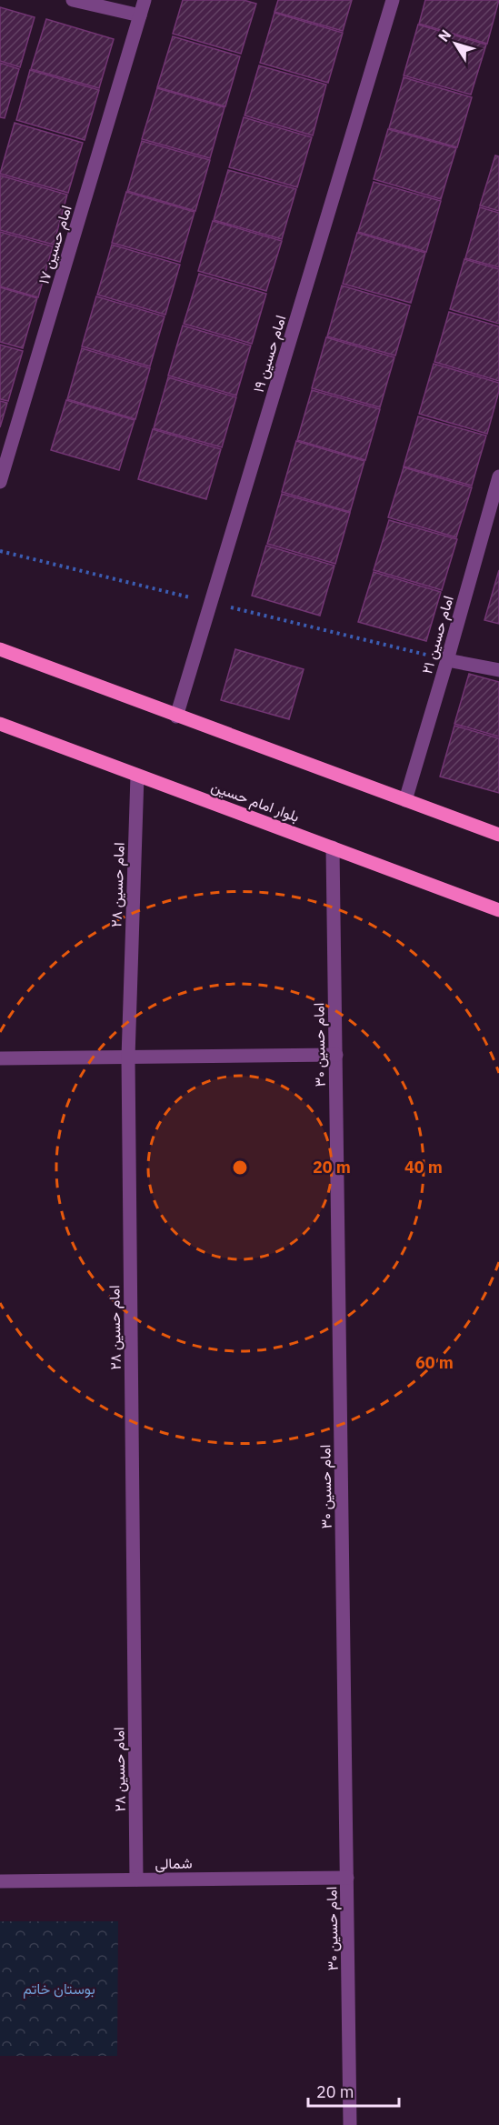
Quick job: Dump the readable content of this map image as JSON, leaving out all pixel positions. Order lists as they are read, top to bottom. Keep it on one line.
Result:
{"streets":{"main road":["بلوار امام حسین"],"street":["امام حسین ۱۷","امام حسین ۱۹","امام حسین ۲۱","امام حسین ۲۸","امام حسین ۳۰","شمالی"]},"crossings":[["بلوار امام حسین","امام حسین ۲۸"],["بلوار امام حسین","امام حسین ۳۰"],["امام حسین ۲۸","شمالی"],["امام حسین ۳۰","شمالی"]],"parks":["بوستان خاتم"],"scale_bar":"20 m","north":"top left","rings":["20 m","40 m","60 m"]}
